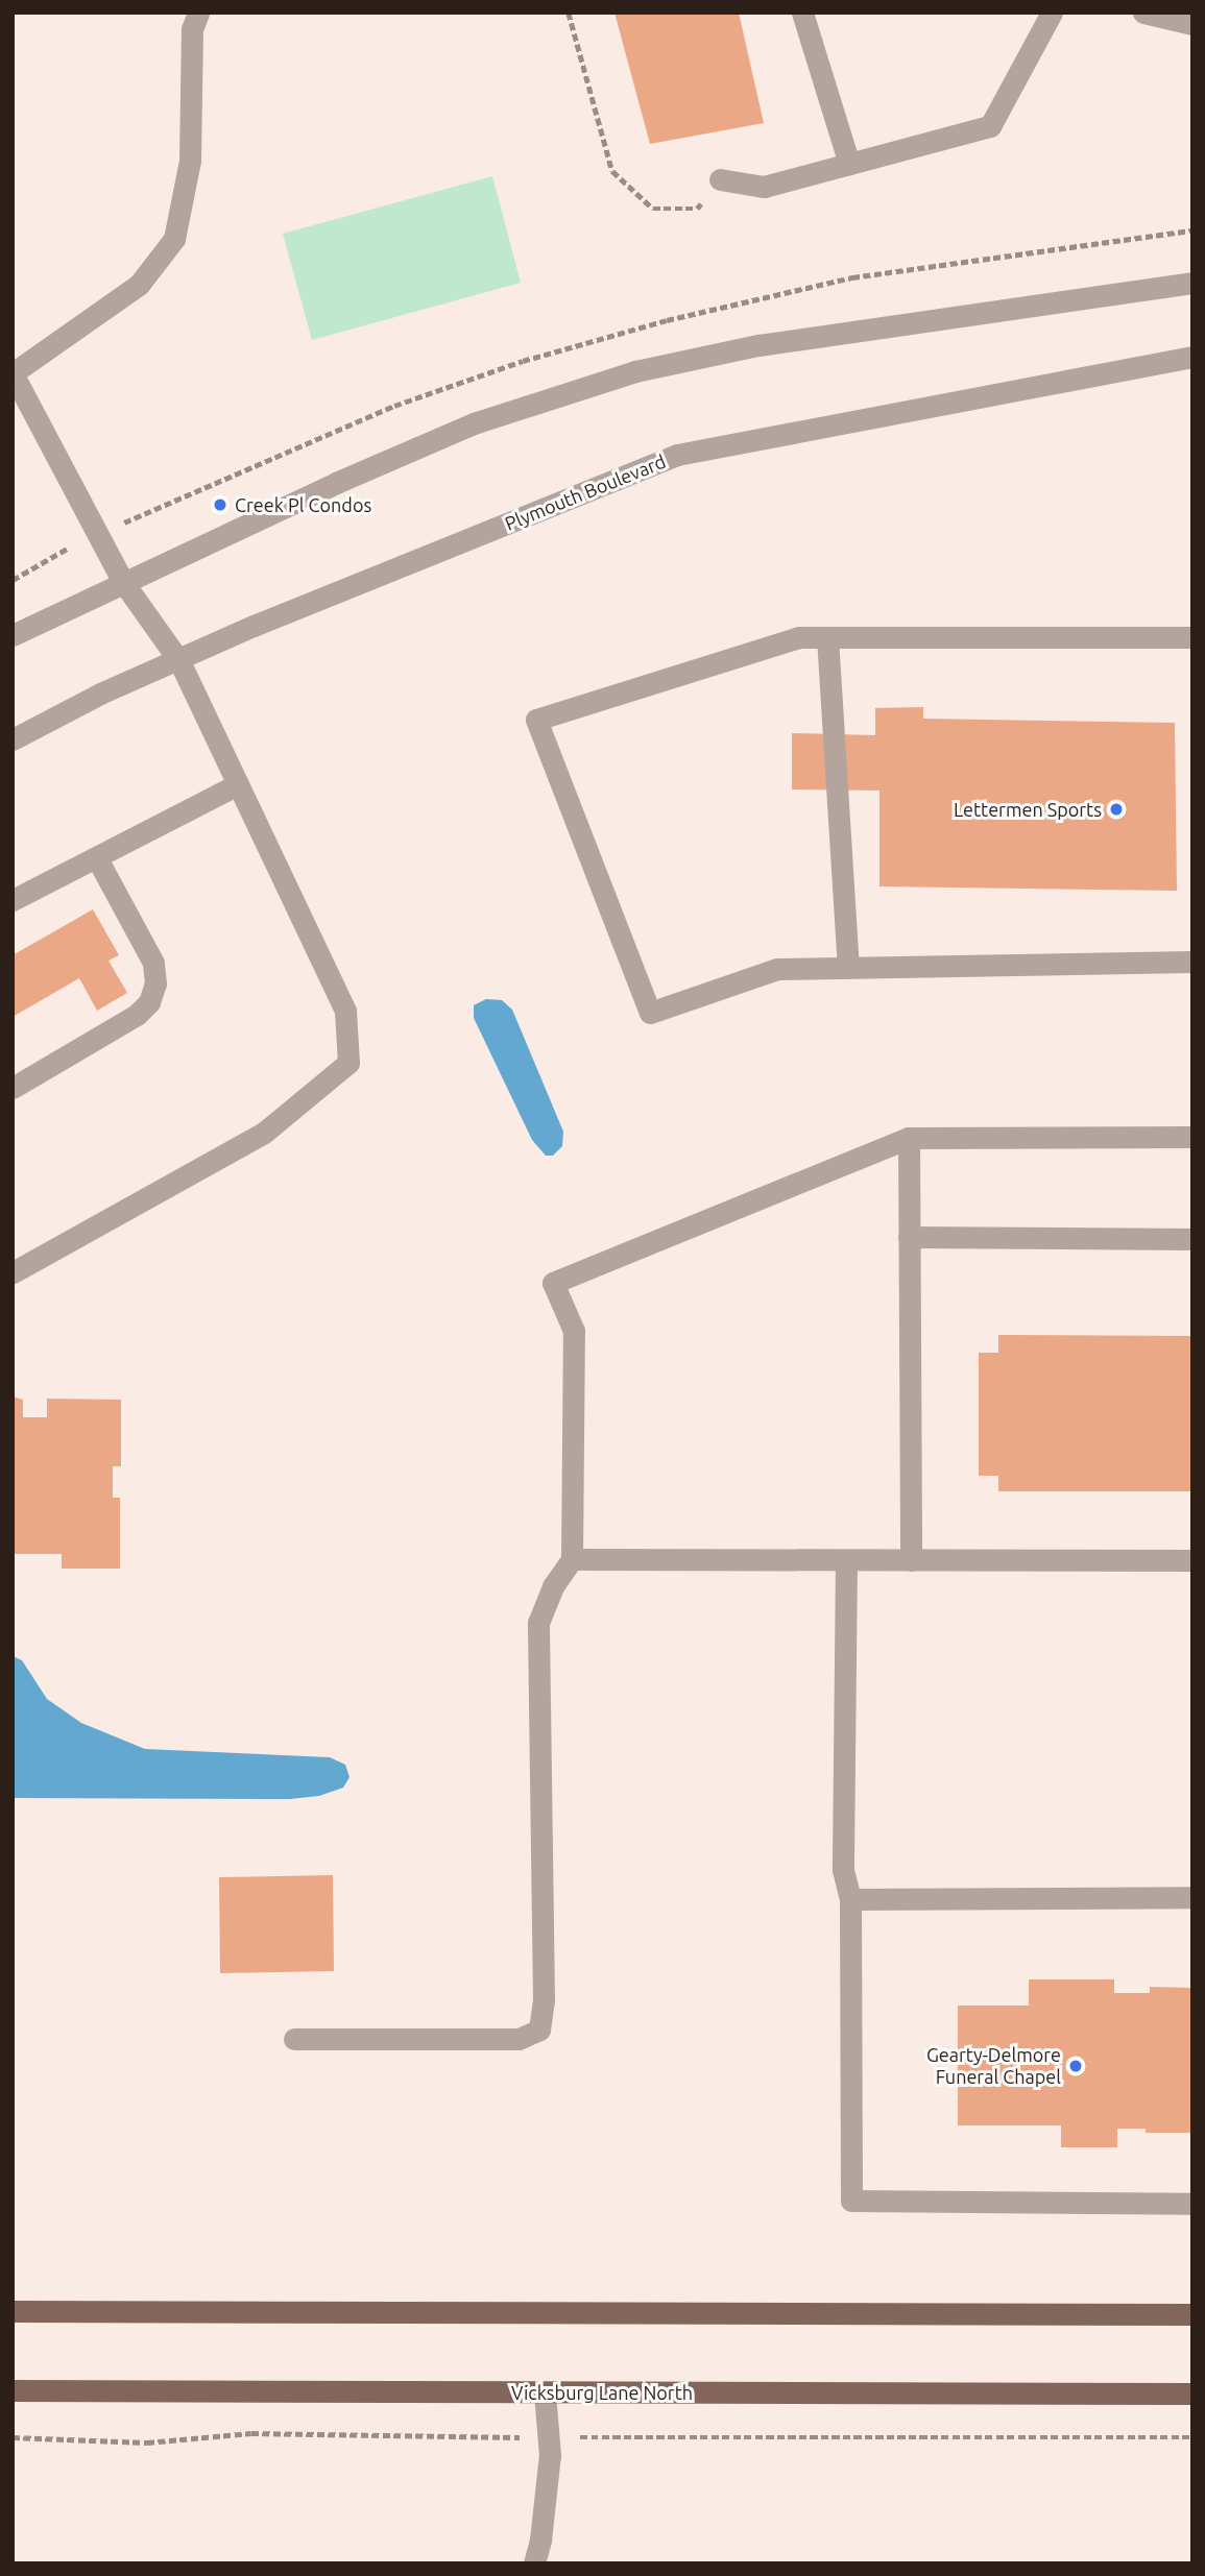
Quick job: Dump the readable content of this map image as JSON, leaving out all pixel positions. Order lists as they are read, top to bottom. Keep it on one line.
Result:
{"streets":{"main road":["Vicksburg Lane North"],"street":["Plymouth Boulevard"]},"places":["Creek Pl Condos","Lettermen Sports","Gearty-Delmore Funeral Chapel"]}
